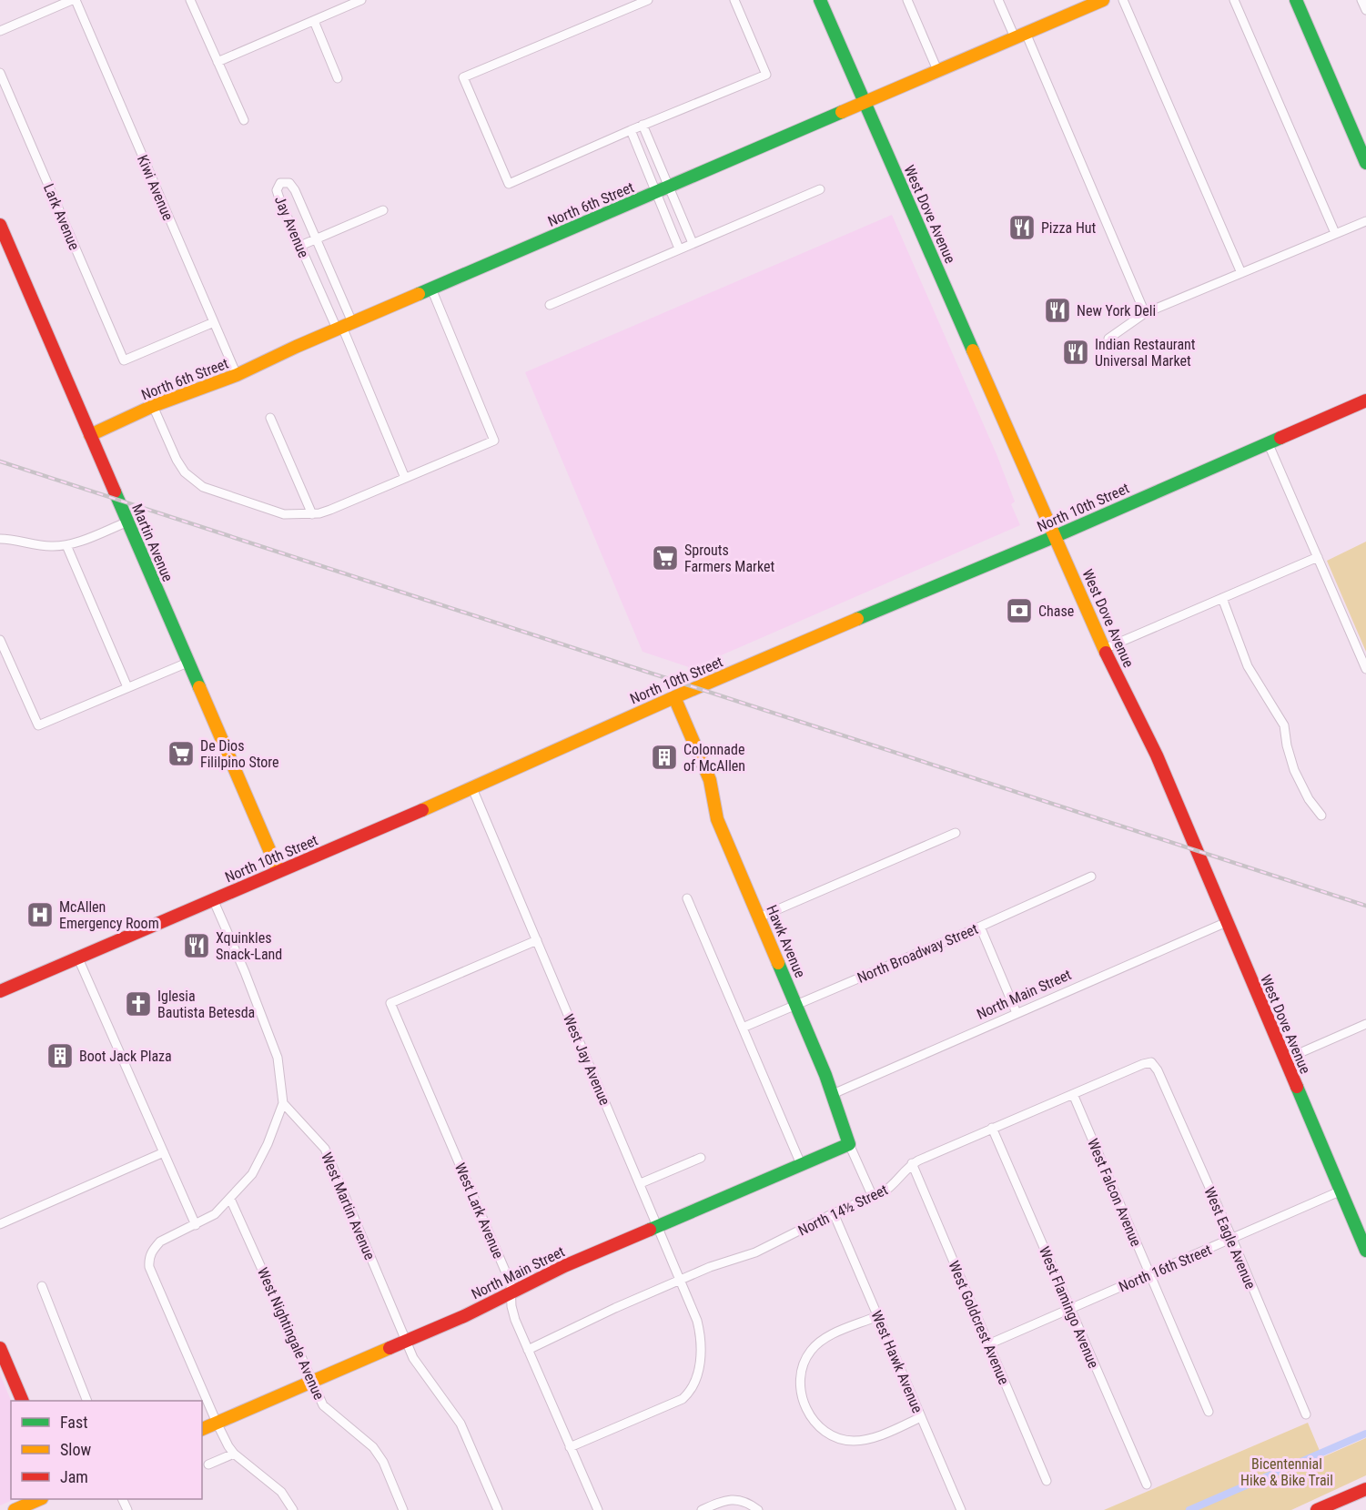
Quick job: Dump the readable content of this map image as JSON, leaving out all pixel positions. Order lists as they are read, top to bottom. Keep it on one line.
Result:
{"streets":{"street":["Kiwi Avenue","North 6th Street","West Dove Avenue","Lark Avenue","Jay Avenue","North 10th Street","Martin Avenue","Hawk Avenue","North Broadway Street","North Main Street","West Jay Avenue","West Falcon Avenue","West Martin Avenue","North 14½ Street","West Lark Avenue","West Eagle Avenue","North 16th Street","West Flamingo Avenue","West Goldcrest Avenue","West Nightingale Avenue","West Hawk Avenue"]},"crossings":[["Kiwi Avenue","North 6th Street"],["Kiwi Avenue","Lark Avenue"],["North 6th Street","West Dove Avenue"],["North 6th Street","Jay Avenue"],["North 6th Street","Martin Avenue"],["West Dove Avenue","North 10th Street"],["West Dove Avenue","North Main Street"],["West Dove Avenue","North 16th Street"],["North 10th Street","Martin Avenue"],["North 10th Street","Hawk Avenue"],["North 10th Street","West Jay Avenue"],["Hawk Avenue","North Broadway Street"],["Hawk Avenue","North Main Street"],["Hawk Avenue","North 14½ Street"],["North Main Street","West Jay Avenue"],["North Main Street","West Martin Avenue"],["North Main Street","West Lark Avenue"],["North Main Street","West Nightingale Avenue"],["West Jay Avenue","North 14½ Street"],["West Jay Avenue","West Lark Avenue"],["West Falcon Avenue","North 14½ Street"],["West Falcon Avenue","North 16th Street"],["North 14½ Street","West Lark Avenue"],["North 14½ Street","West Eagle Avenue"],["North 14½ Street","West Flamingo Avenue"],["North 14½ Street","West Goldcrest Avenue"],["North 14½ Street","West Hawk Avenue"],["West Eagle Avenue","North 16th Street"],["North 16th Street","West Flamingo Avenue"],["North 16th Street","West Goldcrest Avenue"]],"parks":["Bicentennial Hike & Bike Trail"],"places":{"restaurant":["Pizza Hut","New York Deli","Indian Restaurant Universal Market","Xquinkles Snack-Land"],"supermarket":["Sprouts Farmers Market","De Dios Fililpino Store"],"bank":["Chase"],"building":["Colonnade of McAllen","Boot Jack Plaza"],"hospital":["McAllen Emergency Room"],"church":["Iglesia Bautista Betesda"]},"legend":["Fast","Slow","Jam"]}
